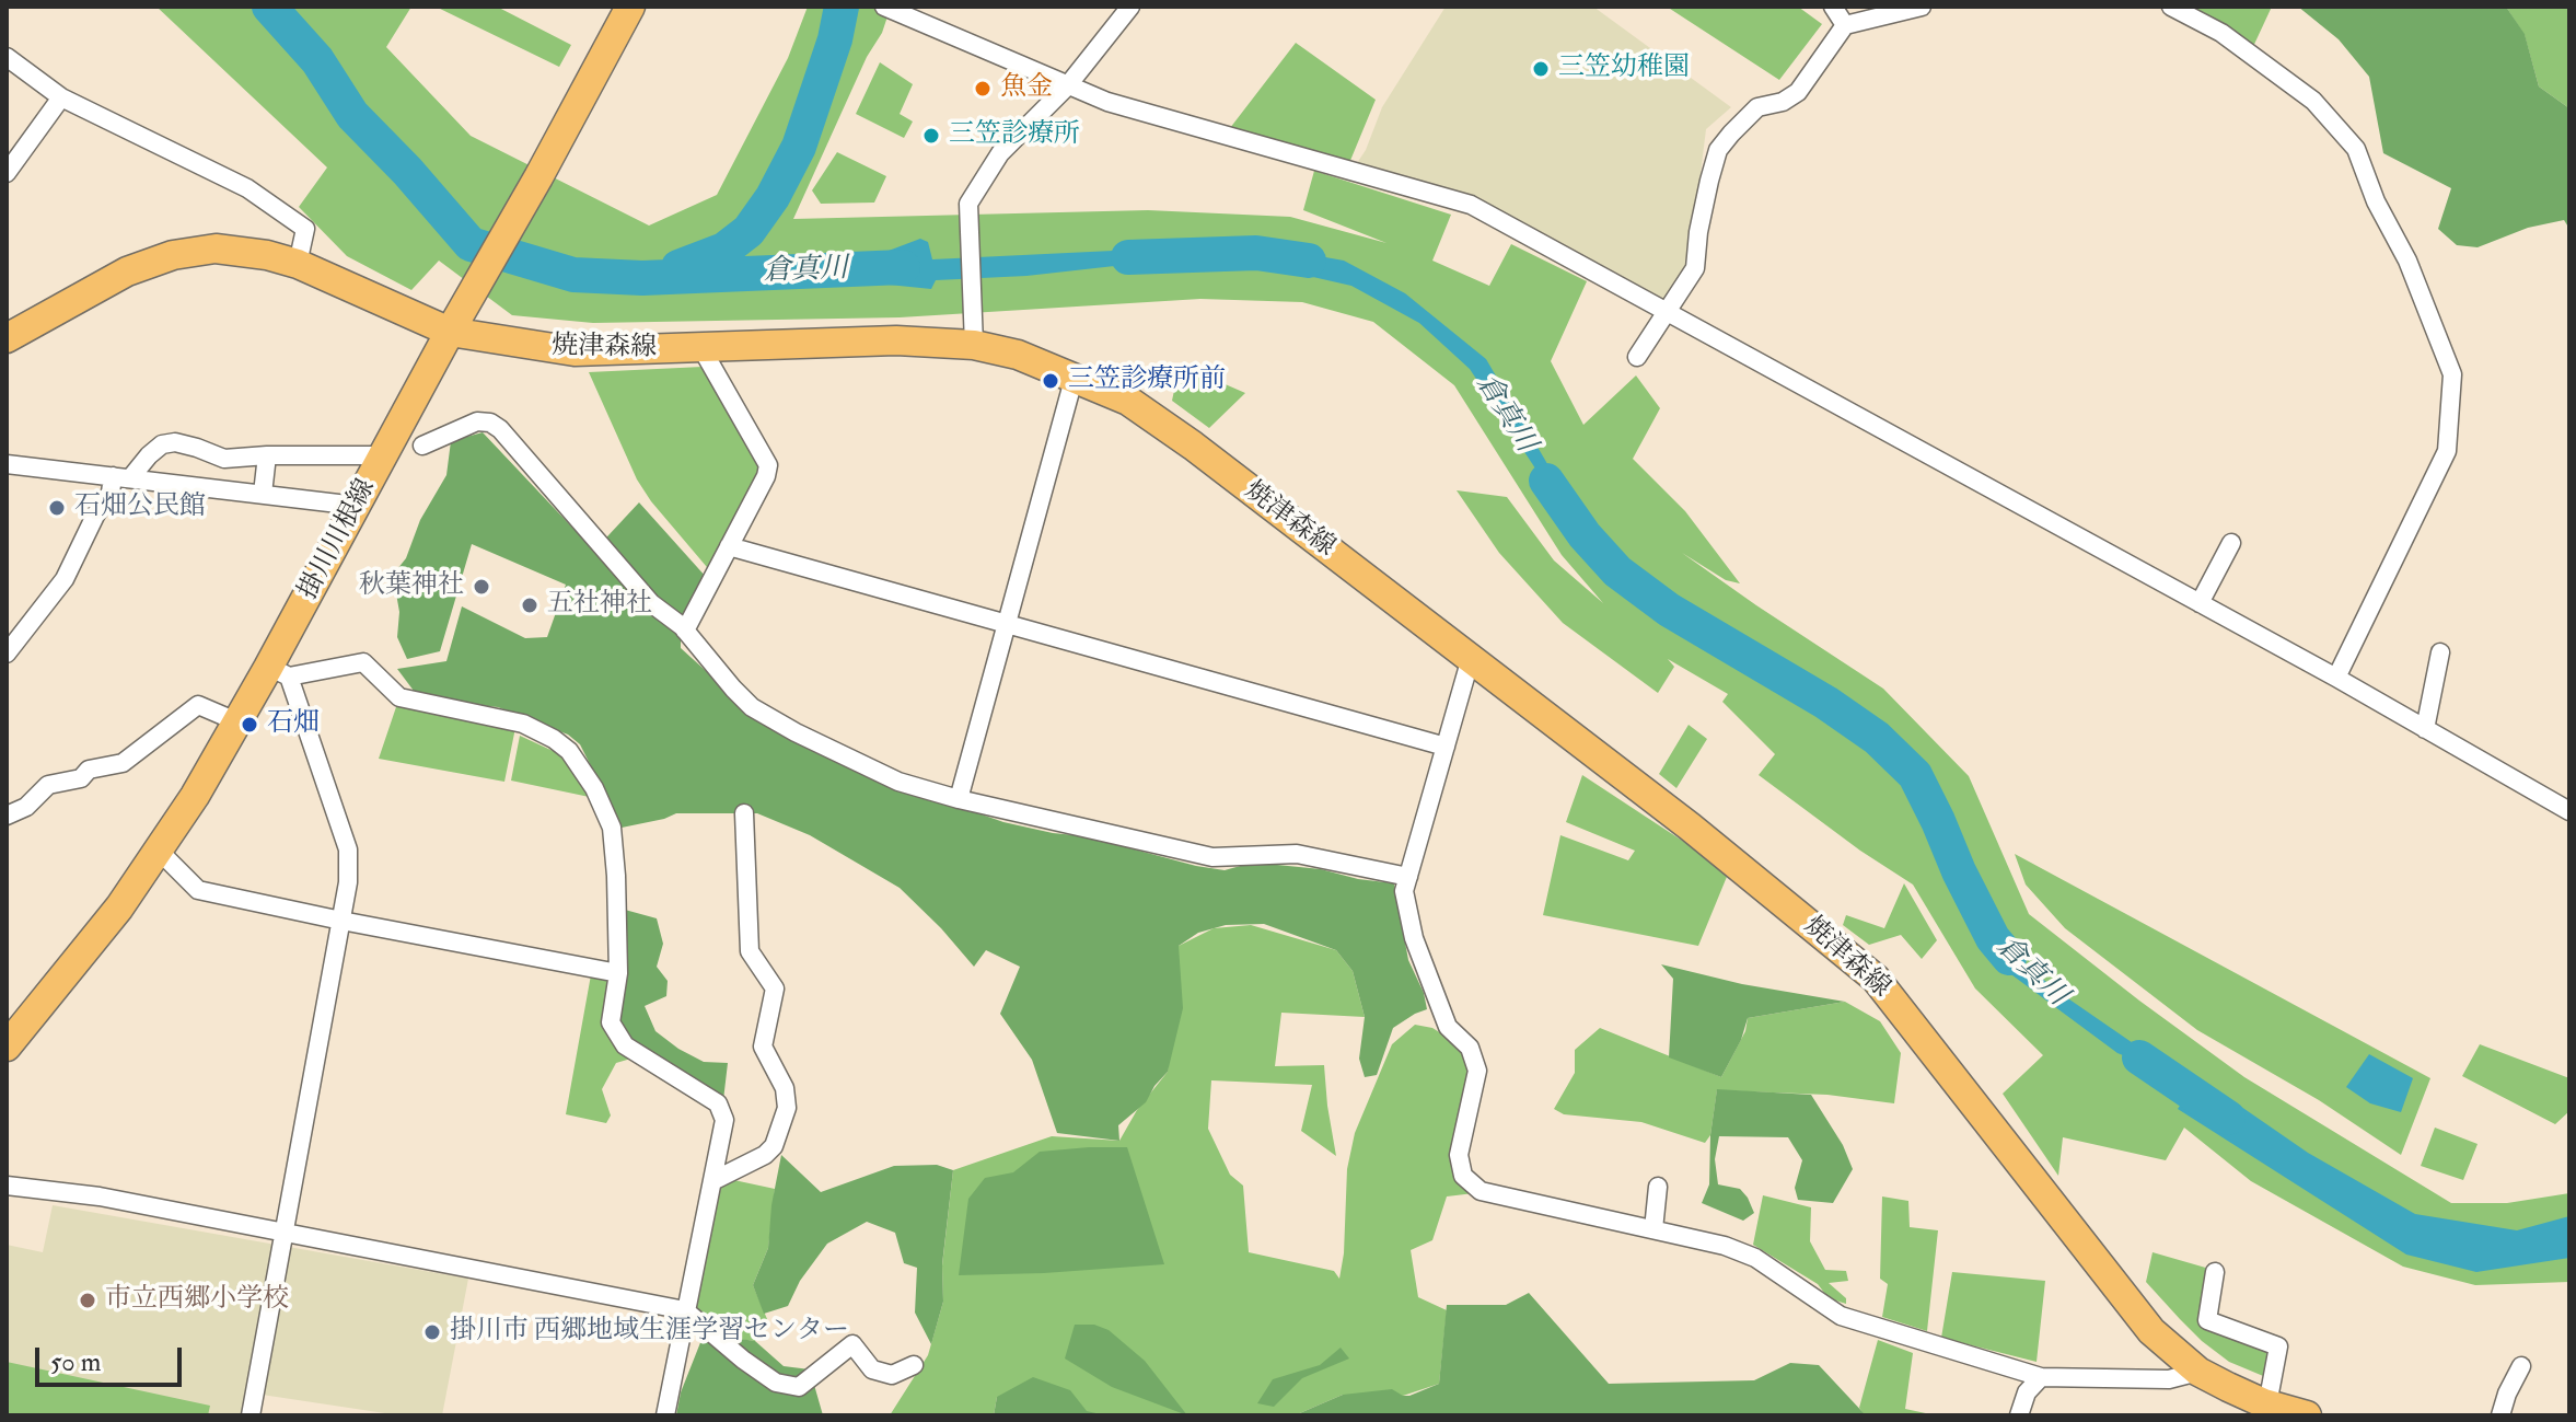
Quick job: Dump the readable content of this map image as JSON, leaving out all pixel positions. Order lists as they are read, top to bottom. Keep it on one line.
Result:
{"streets":{"main road":["焼津森線","掛川川根線"]},"crossings":[["焼津森線","掛川川根線"]],"water":["倉真川"],"places":["三笠幼稚園","魚金","三笠診療所","三笠診療所前","石畑公民館","秋葉神社","五社神社","石畑","市立西郷小学校","掛川市 西郷地域生涯学習センター"],"scale_bar":"50 m"}
